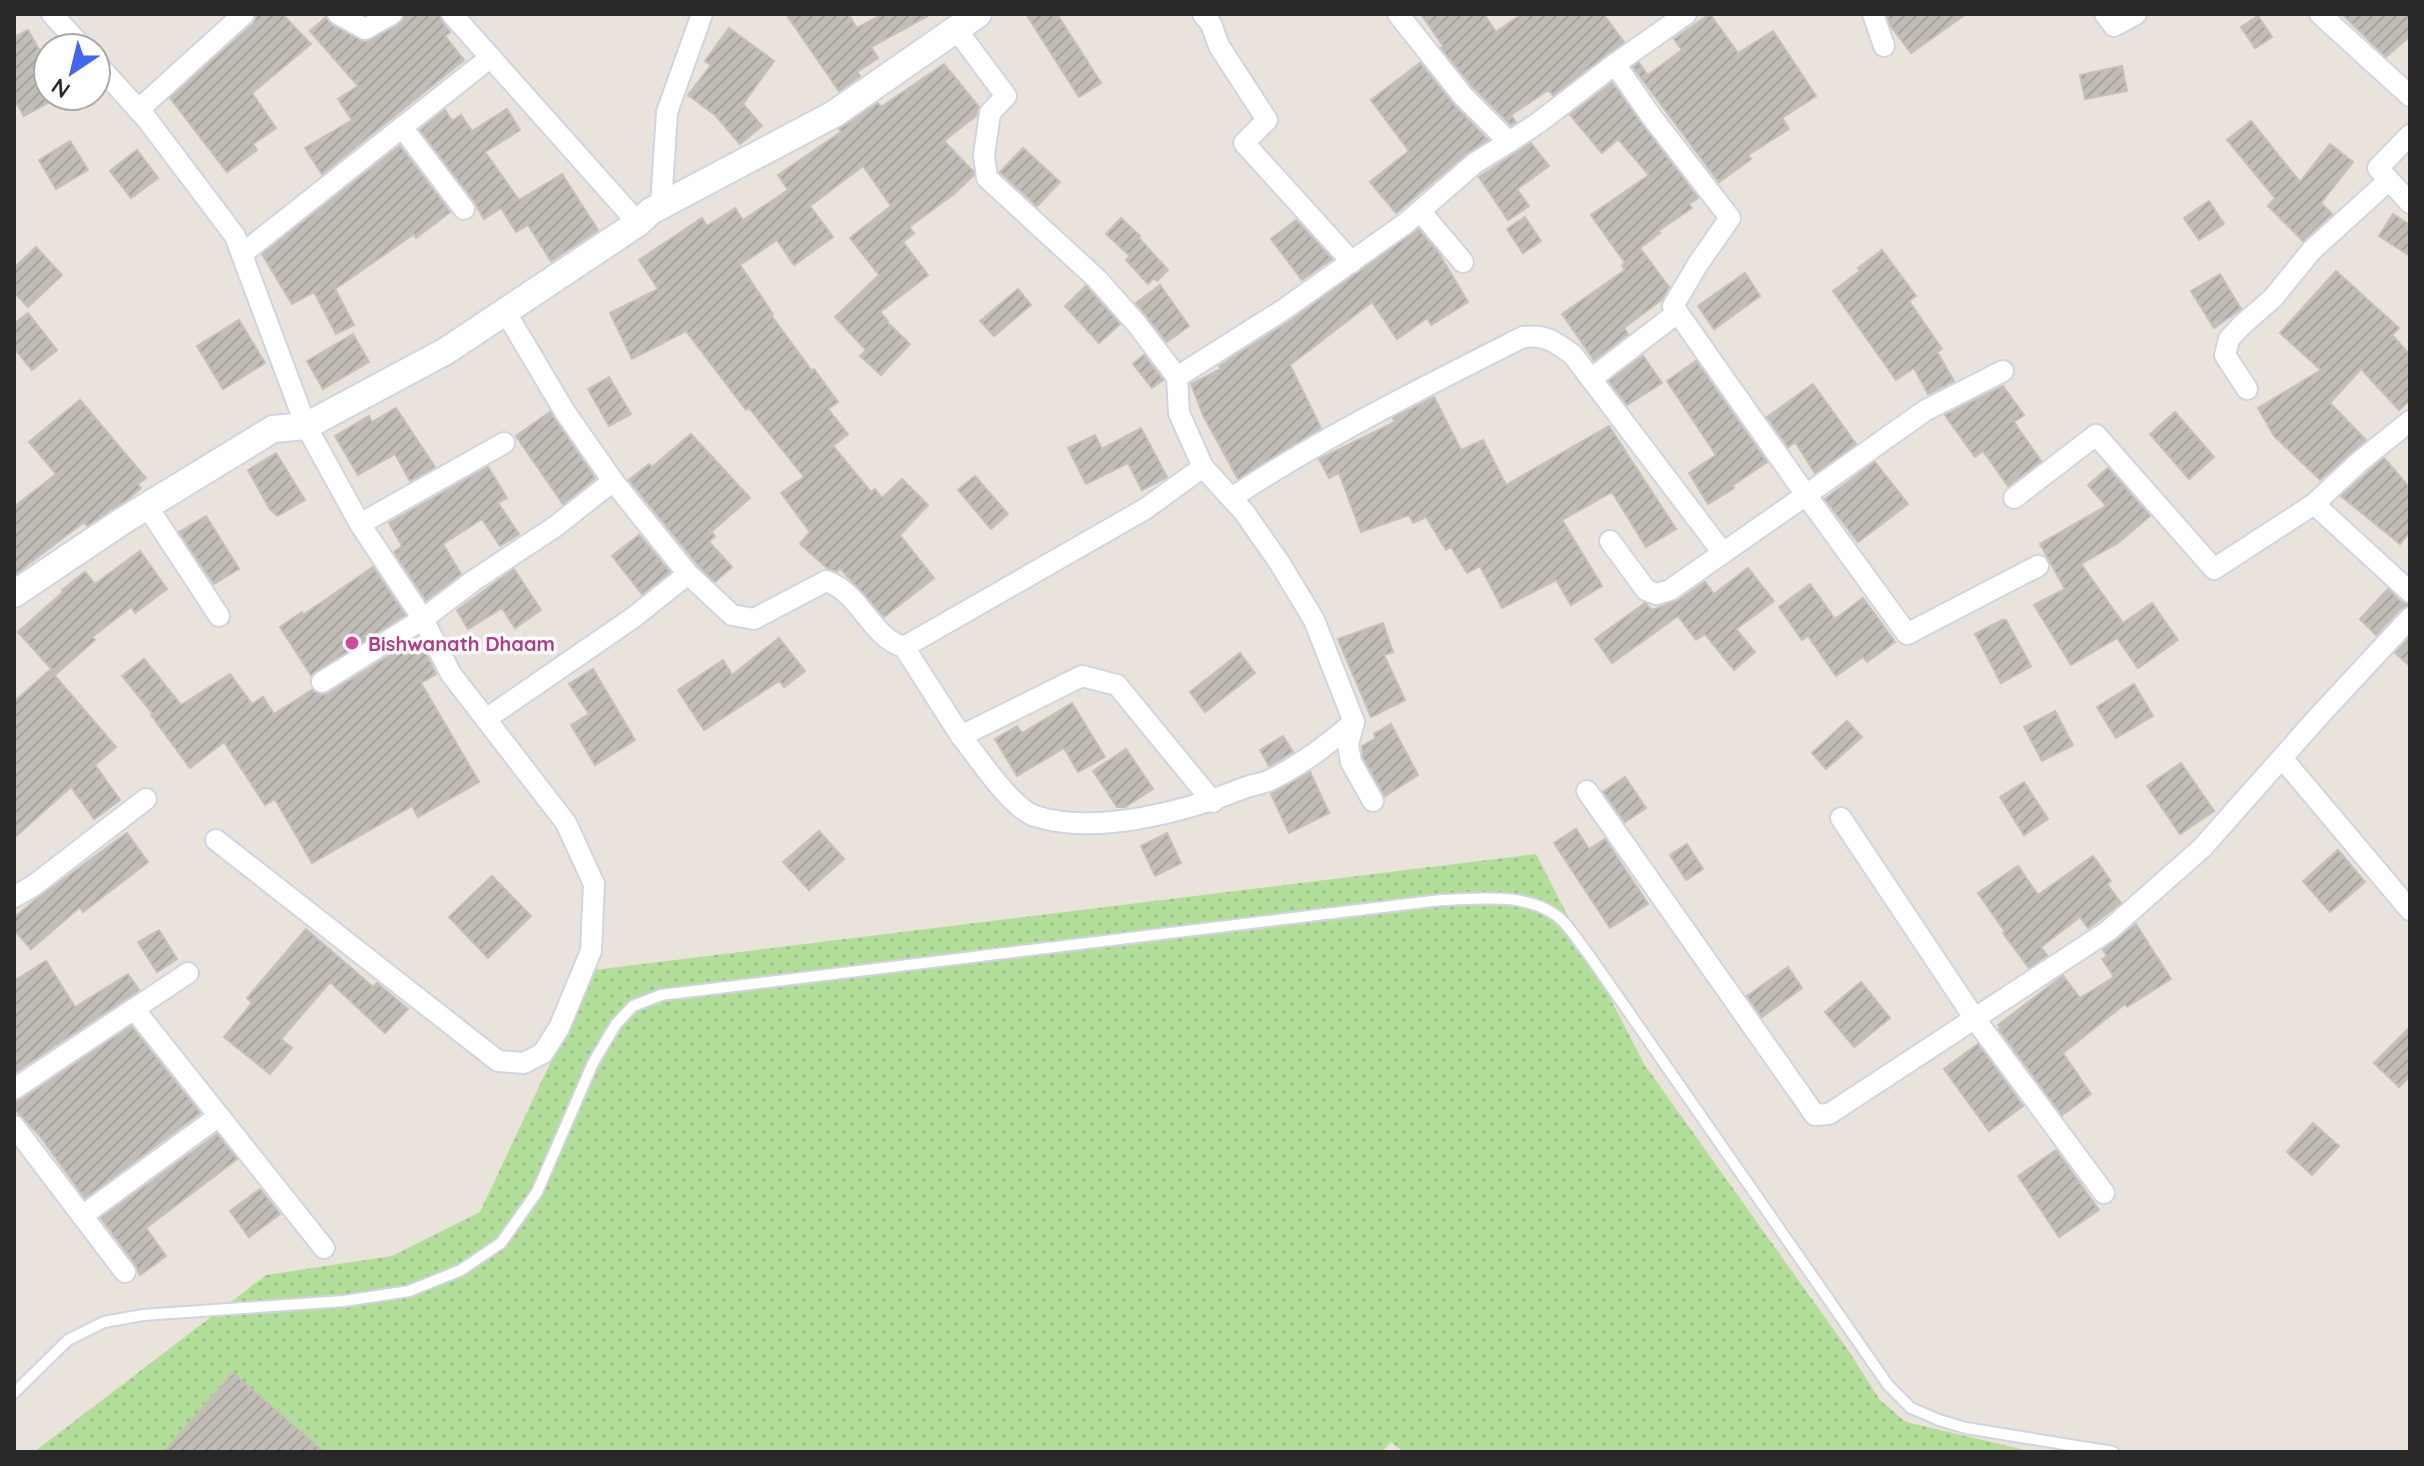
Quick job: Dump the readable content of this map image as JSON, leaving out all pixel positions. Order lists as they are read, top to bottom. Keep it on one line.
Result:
{"places":["Bishwanath Dhaam"],"north":"bottom left"}
